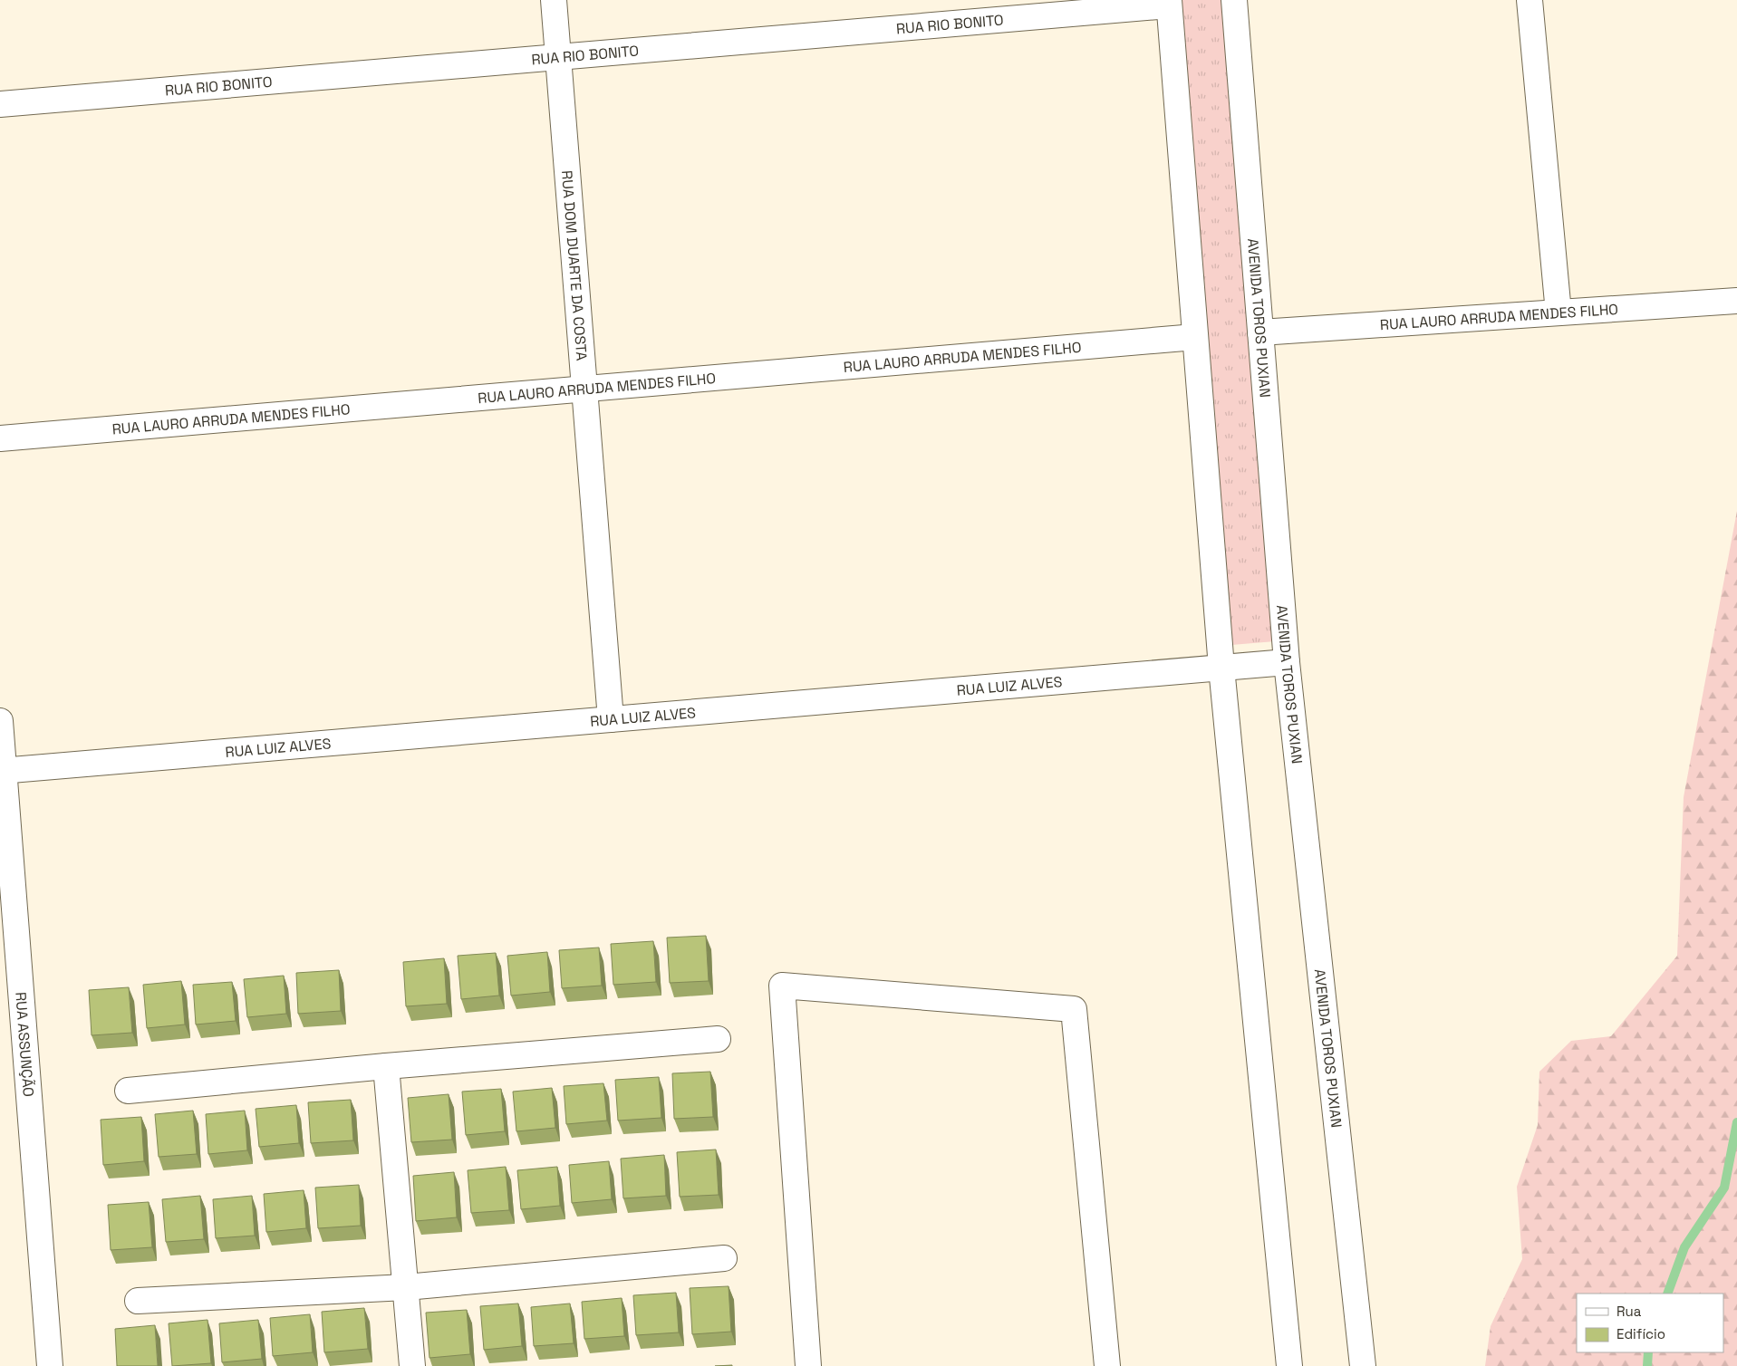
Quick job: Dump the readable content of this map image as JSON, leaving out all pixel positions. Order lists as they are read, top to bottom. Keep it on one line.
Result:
{"streets":{"street":["RUA RIO BONITO","RUA DOM DUARTE DA COSTA","RUA LAURO ARRUDA MENDES FILHO","AVENIDA TOROS PUXIAN","RUA LUIZ ALVES","RUA ASSUNÇÃO"]},"crossings":[["RUA RIO BONITO","RUA DOM DUARTE DA COSTA"],["RUA DOM DUARTE DA COSTA","RUA LAURO ARRUDA MENDES FILHO"],["RUA DOM DUARTE DA COSTA","RUA LUIZ ALVES"],["RUA LAURO ARRUDA MENDES FILHO","AVENIDA TOROS PUXIAN"],["AVENIDA TOROS PUXIAN","RUA LUIZ ALVES"],["RUA LUIZ ALVES","RUA ASSUNÇÃO"]],"legend":["Rua","Edifício"]}
